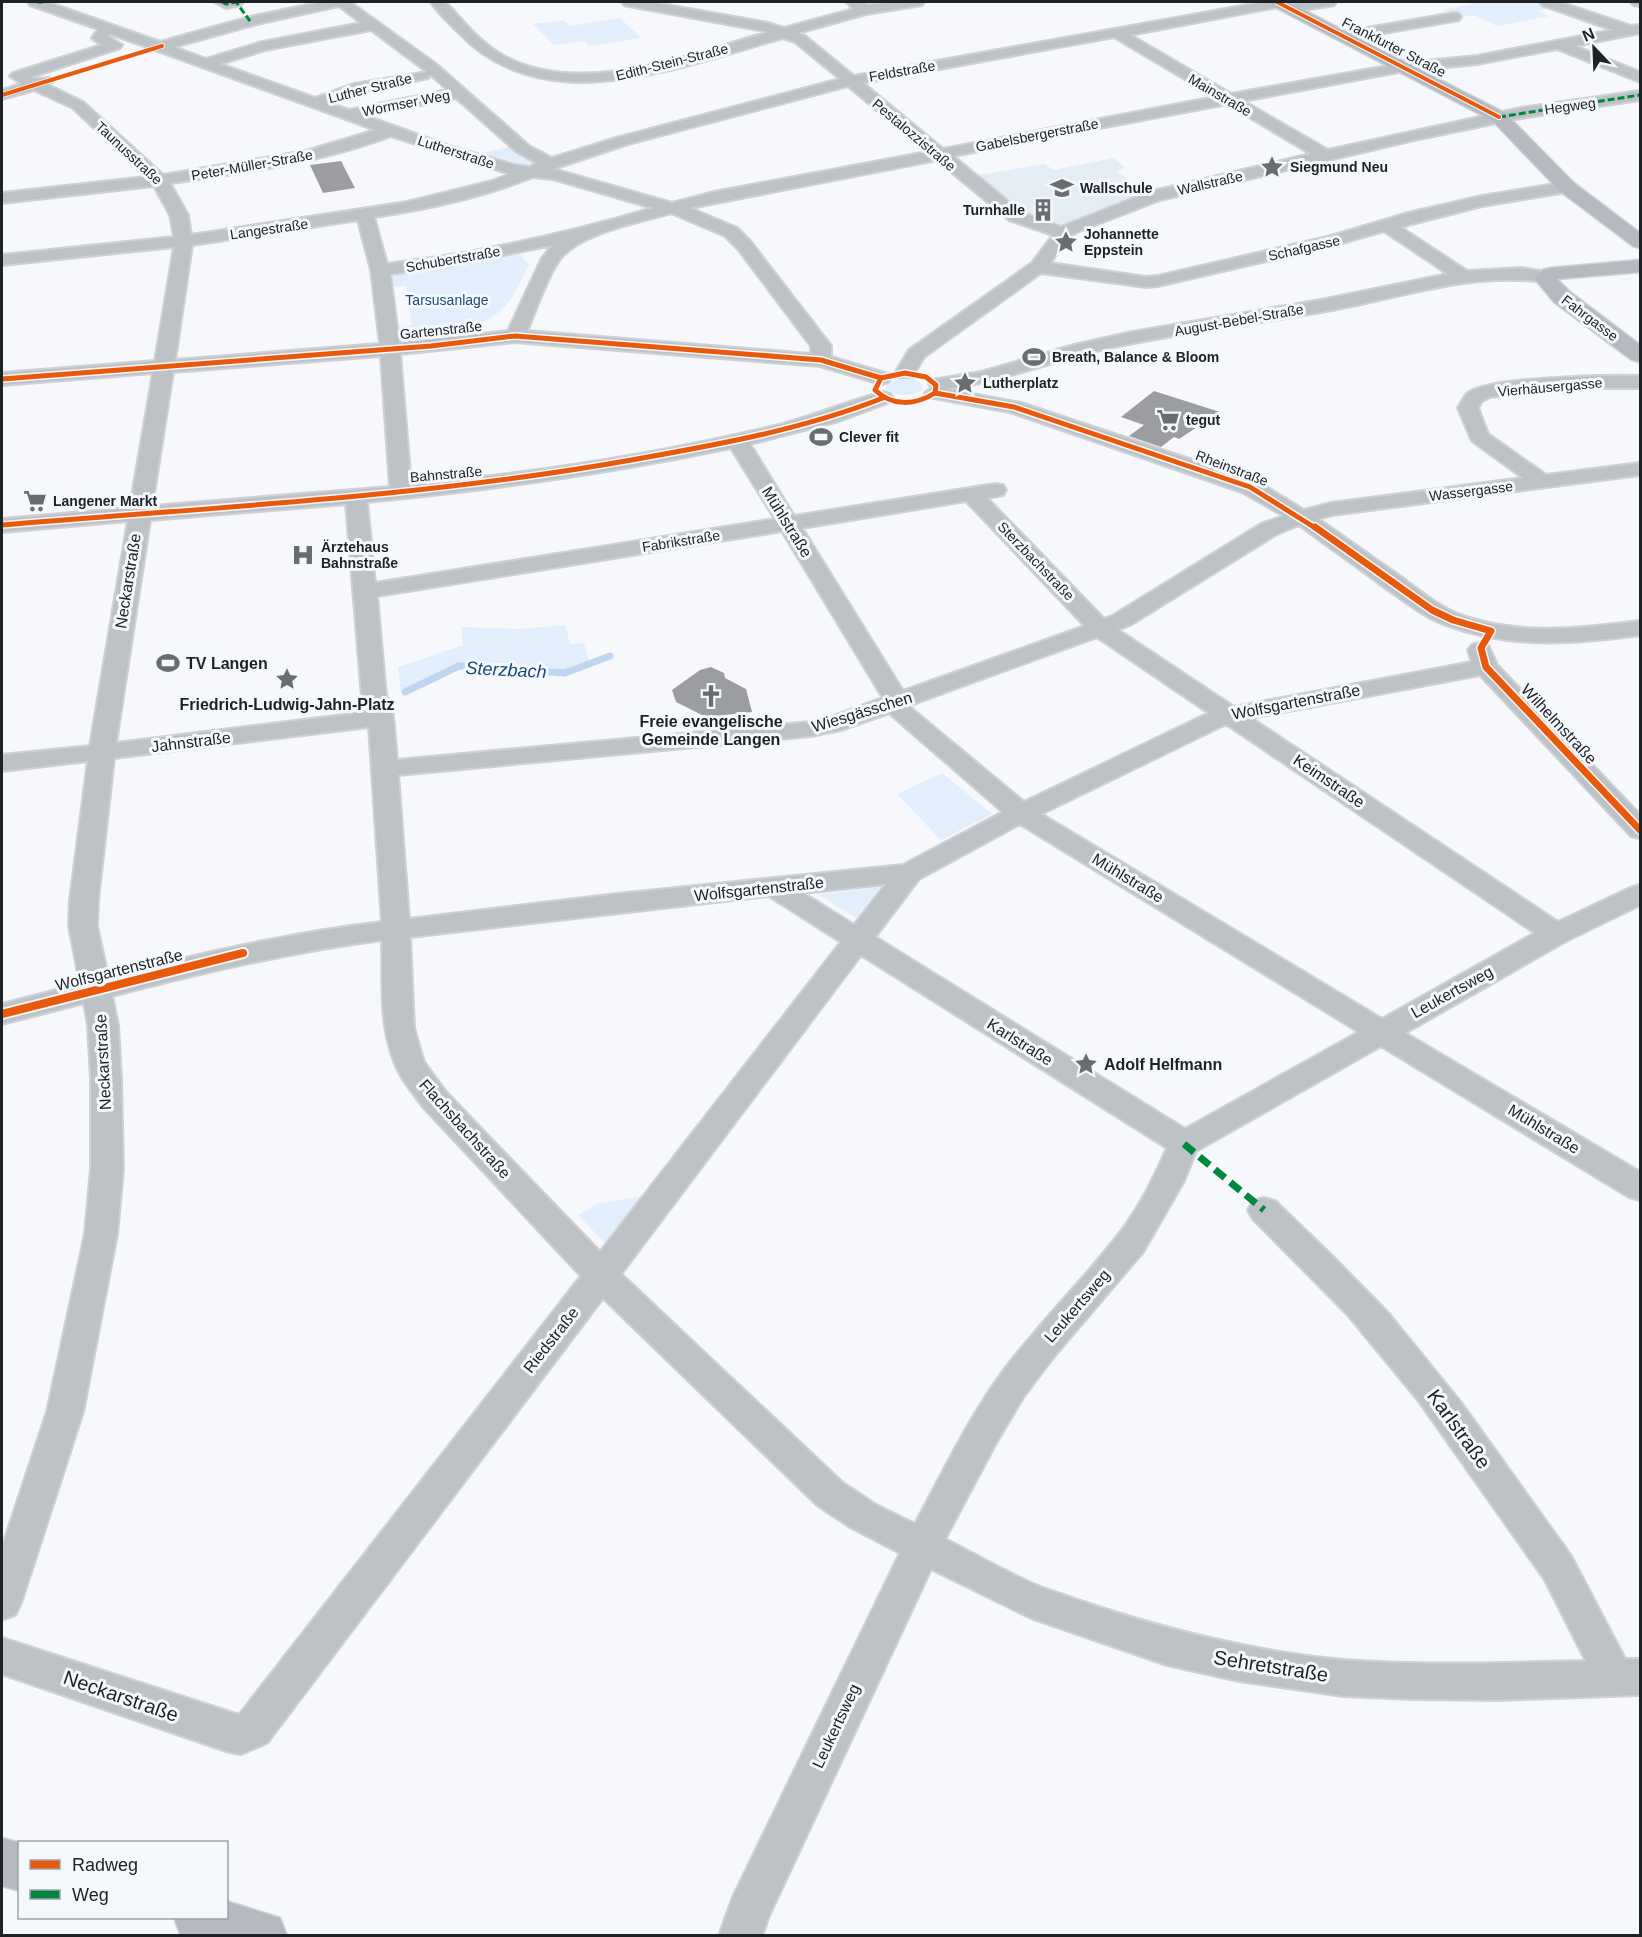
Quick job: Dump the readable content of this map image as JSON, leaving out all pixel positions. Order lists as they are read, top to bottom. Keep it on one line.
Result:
{"streets":{"main road":["Frankfurter Straße","Fahrgasse"],"street":["Edith-Stein-Straße","Feldstraße","Luther Straße","Mainstraße","Wormser Weg","Hegweg","Pestalozzistraße","Gabelsbergerstraße","Lutherstraße","Taunusstraße","Peter-Müller-Straße","Wallstraße","Langestraße","Schafgasse","Schubertstraße","August-Bebel-Straße","Gartenstraße","Vierhäusergasse","Rheinstraße","Bahnstraße","Wassergasse","Mühlstraße","Fabrikstraße","Sterzbachstraße","Neckarstraße","Wolfsgartenstraße","Wiesgässchen","Wilhelmstraße","Jahnstraße","Keimstraße","Leukertsweg","Karlstraße","Flachsbachstraße","Riedstraße","Sehretstraße"]},"crossings":[["Frankfurter Straße","Feldstraße"],["Frankfurter Straße","Hegweg"],["Frankfurter Straße","Gabelsbergerstraße"],["Frankfurter Straße","Wallstraße"],["Frankfurter Straße","Schafgasse"],["Edith-Stein-Straße","Pestalozzistraße"],["Feldstraße","Mainstraße"],["Feldstraße","Wormser Weg"],["Feldstraße","Pestalozzistraße"],["Feldstraße","Lutherstraße"],["Feldstraße","Langestraße"],["Luther Straße","Lutherstraße"],["Mainstraße","Gabelsbergerstraße"],["Mainstraße","Wallstraße"],["Wormser Weg","Lutherstraße"],["Hegweg","Wallstraße"],["Pestalozzistraße","Gabelsbergerstraße"],["Pestalozzistraße","Wallstraße"],["Gabelsbergerstraße","Lutherstraße"],["Gabelsbergerstraße","Schubertstraße"],["Lutherstraße","Peter-Müller-Straße"],["Lutherstraße","Langestraße"],["Lutherstraße","Gartenstraße"],["Taunusstraße","Peter-Müller-Straße"],["Taunusstraße","Langestraße"],["Taunusstraße","Gartenstraße"],["Taunusstraße","Bahnstraße"],["Taunusstraße","Neckarstraße"],["Wallstraße","Schafgasse"],["Fahrgasse","August-Bebel-Straße"],["August-Bebel-Straße","Rheinstraße"],["Gartenstraße","Bahnstraße"],["Vierhäusergasse","Wassergasse"],["Rheinstraße","Wassergasse"],["Rheinstraße","Wiesgässchen"],["Bahnstraße","Mühlstraße"],["Bahnstraße","Neckarstraße"],["Bahnstraße","Flachsbachstraße"],["Wassergasse","Wiesgässchen"],["Mühlstraße","Fabrikstraße"],["Mühlstraße","Wolfsgartenstraße"],["Mühlstraße","Wiesgässchen"],["Mühlstraße","Leukertsweg"],["Fabrikstraße","Sterzbachstraße"],["Fabrikstraße","Flachsbachstraße"],["Sterzbachstraße","Wiesgässchen"],["Sterzbachstraße","Keimstraße"],["Neckarstraße","Wolfsgartenstraße"],["Neckarstraße","Jahnstraße"],["Neckarstraße","Riedstraße"],["Wolfsgartenstraße","Wilhelmstraße"],["Wolfsgartenstraße","Keimstraße"],["Wolfsgartenstraße","Karlstraße"],["Wolfsgartenstraße","Flachsbachstraße"],["Wiesgässchen","Keimstraße"],["Wiesgässchen","Flachsbachstraße"],["Jahnstraße","Flachsbachstraße"],["Keimstraße","Leukertsweg"],["Leukertsweg","Karlstraße"],["Leukertsweg","Flachsbachstraße"],["Leukertsweg","Sehretstraße"],["Karlstraße","Riedstraße"],["Karlstraße","Sehretstraße"],["Flachsbachstraße","Riedstraße"],["Flachsbachstraße","Sehretstraße"]],"water":["Sterzbach"],"parks":["Tarsusanlage"],"places":{"place":["Siegmund Neu","Johannette Eppstein","Lutherplatz","Friedrich-Ludwig-Jahn-Platz","Adolf Helfmann"],"school or university":["Wallschule"],"building":["Turnhalle"],"sports":["Breath, Balance & Bloom","Clever fit","TV Langen"],"supermarket":["tegut","Langener Markt"],"hospital":["Ärztehaus Bahnstraße"],"church":["Freie evangelische Gemeinde Langen"]},"legend":["Radweg","Weg"],"north":"top left"}
